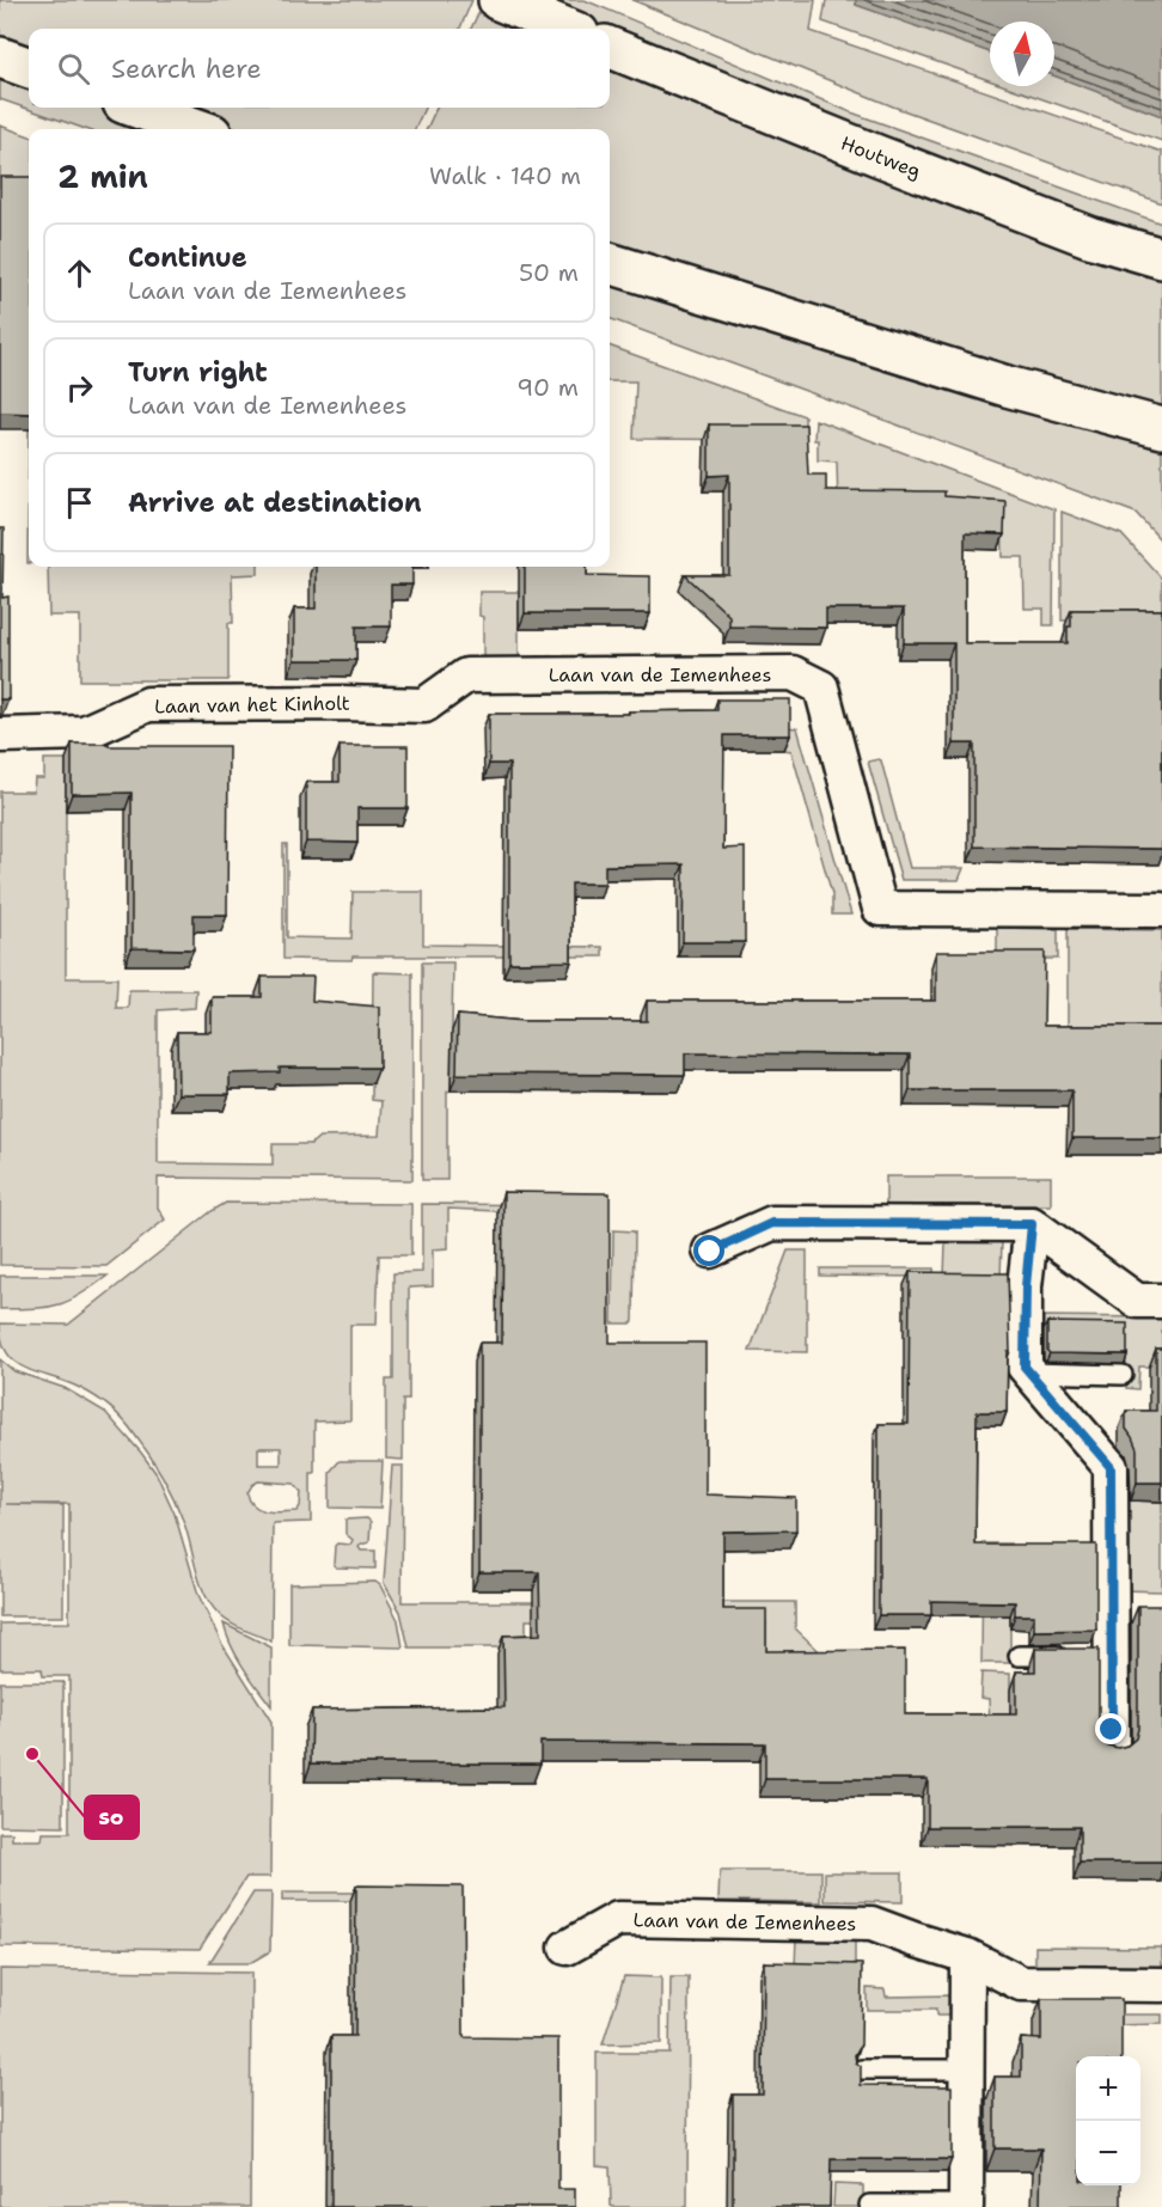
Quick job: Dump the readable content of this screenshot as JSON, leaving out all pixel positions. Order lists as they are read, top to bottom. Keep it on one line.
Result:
{"streets":{"street":["Houtweg","Laan van de Iemenhees","Laan van het Kinholt"]},"crossings":[["Laan van de Iemenhees","Laan van het Kinholt"]],"places":["so"],"north":"top","page":{"search":"Search here","heading":["2 min","Walk · 140 m"],"list":[["Continue","Laan van de Iemenhees","50 m"],["Turn right","Laan van de Iemenhees","90 m"],"Arrive at destination"],"map_buttons":["+","−"]}}
